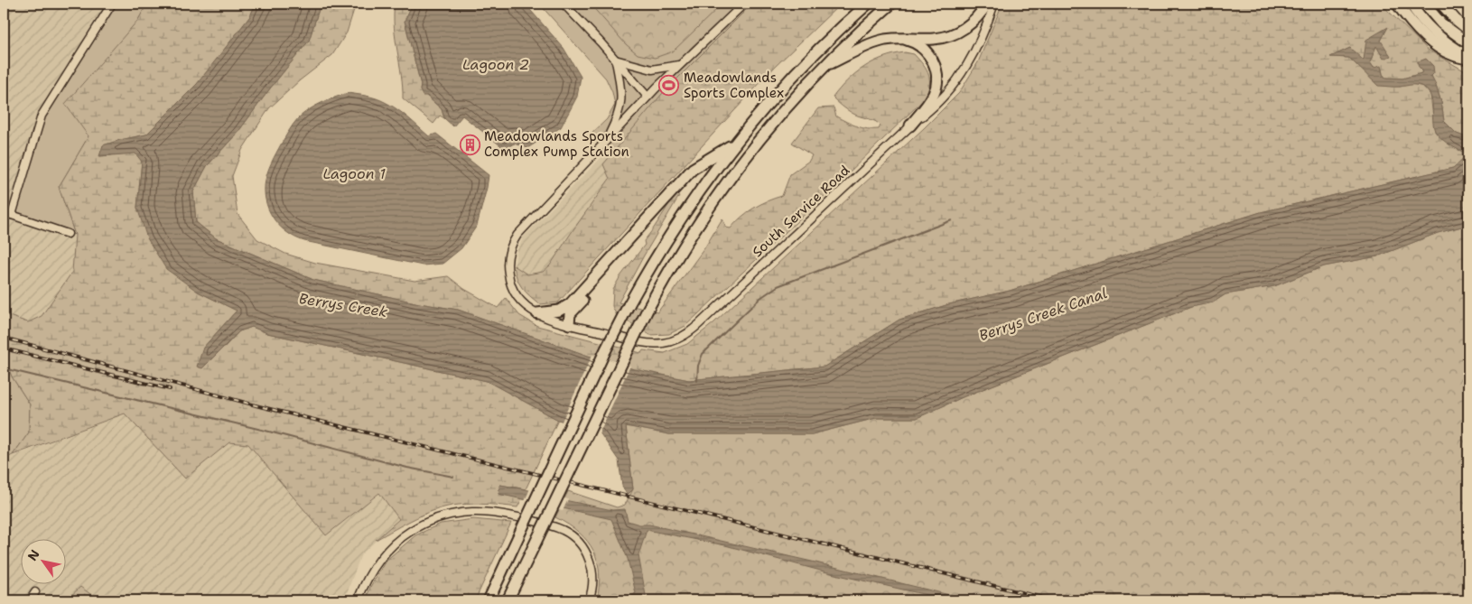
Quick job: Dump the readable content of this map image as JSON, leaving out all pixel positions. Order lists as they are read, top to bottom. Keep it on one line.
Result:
{"streets":{"street":["South Service Road"]},"water":["Lagoon 2","Lagoon 1","Berrys Creek","Berrys Creek Canal"],"places":{"sports":["Meadowlands Sports Complex"],"building":["Meadowlands Sports Complex Pump Station"]},"north":"top left"}
